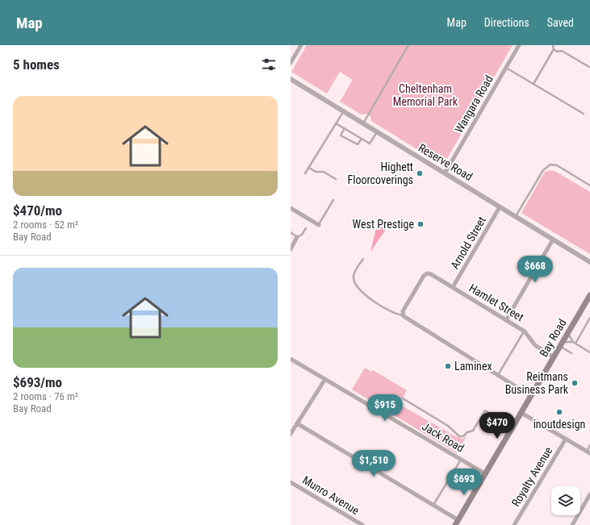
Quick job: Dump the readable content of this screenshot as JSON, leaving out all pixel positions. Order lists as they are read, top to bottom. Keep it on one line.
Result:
{"streets":{"main road":["Bay Road"],"street":["Wangara Road","Reserve Road","Arnold Street","Hamlet Street","Jack Road","Royalty Avenue","Munro Avenue"]},"crossings":[["Wangara Road","Reserve Road"],["Reserve Road","Arnold Street"],["Arnold Street","Hamlet Street"],["Hamlet Street","Bay Road"],["Bay Road","Jack Road"]],"parks":["Cheltenham Memorial Park"],"places":["Highett Floorcoverings","West Prestige","Laminex","Reitmans Business Park","inoutdesign"],"page":{"header":"Map","nav":["Map","Directions","Saved"],"heading":"5 homes","list":[{"name":"$470/mo","note":"2 rooms · 52 m² · Bay Road"},{"name":"$693/mo","note":"2 rooms · 76 m² · Bay Road"}],"price":["$668","$915","$470","$1,510","$693"]}}
